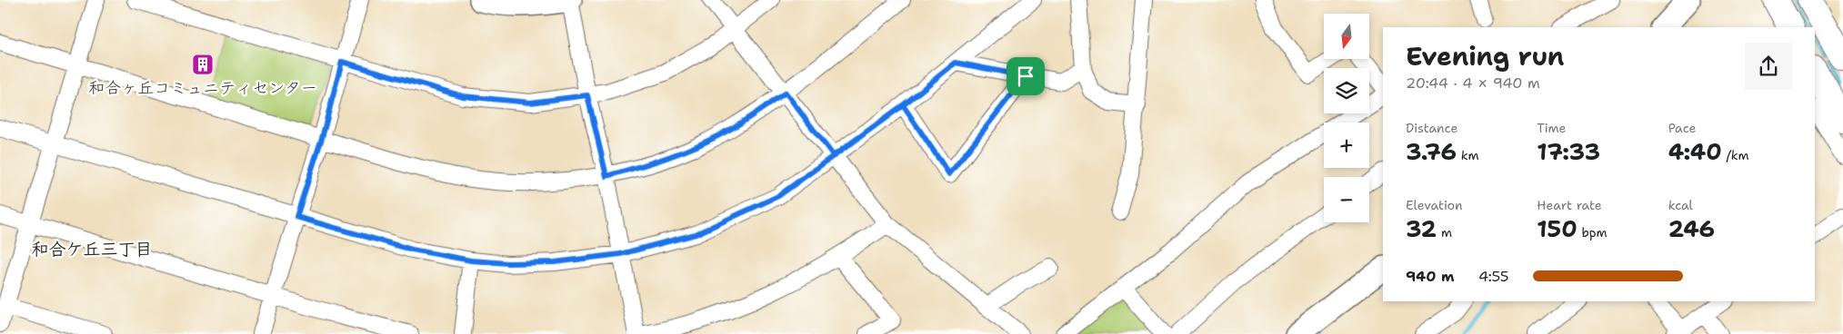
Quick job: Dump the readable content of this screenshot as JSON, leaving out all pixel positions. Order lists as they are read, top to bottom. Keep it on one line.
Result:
{"districts":["和合ケ丘三丁目"],"places":{"building":["和合ヶ丘コミュニティセンター"]},"north":"bottom","page":{"map_buttons":["+","−"],"heading":["Evening run","20:44 · 4 × 940 m"],"stats":[["Distance","3.76 km"],["Time","17:33"],["Pace","4:40 /km"],["Elevation","32 m"],["Heart rate","150 bpm"],["kcal","246"]],"list":[{"name":"940 m","note":"4:55"}]}}
